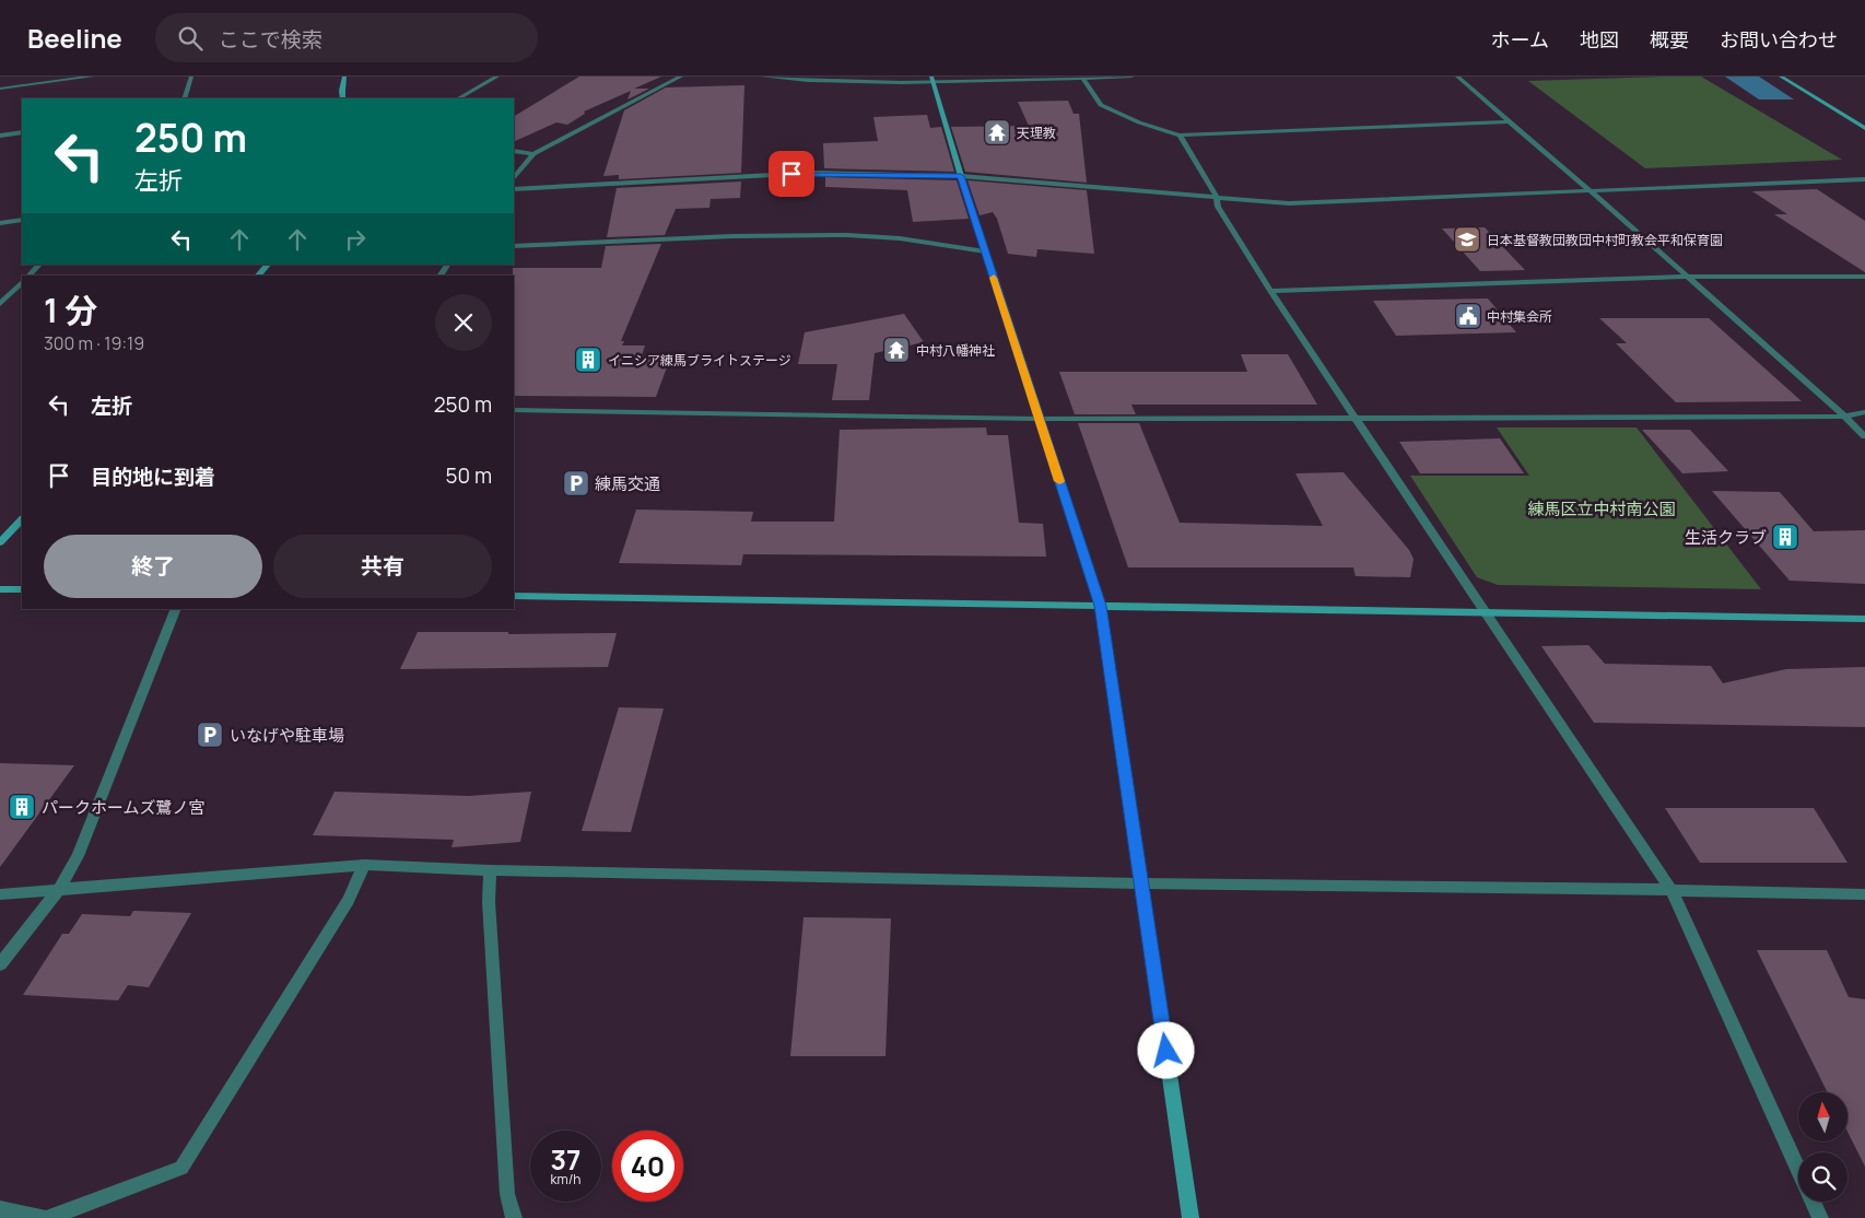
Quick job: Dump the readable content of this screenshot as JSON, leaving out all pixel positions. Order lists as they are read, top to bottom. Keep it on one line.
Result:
{"parks":["練馬区立中村南公園"],"places":{"temple":["天理教","中村八幡神社"],"school or university":["日本基督教団教団中村町教会平和保育園"],"public building":["中村集会所"],"building":["イニシア練馬ブライトステージ","生活クラブ","パークホームズ鷺ノ宮"],"parking":["練馬交通","いなげや駐車場"]},"north":"top","page":{"header":"Beeline","search":"ここで検索","nav":["ホーム","地図","概要","お問い合わせ"],"turn":["250 m","左折"],"heading":["1 分","300 m · 19:19"],"list":[{"name":"左折","value":"250 m"},{"name":"目的地に到着","value":"50 m"}],"buttons":["終了","共有"],"speed":"37 km/h","limit":"40"}}
